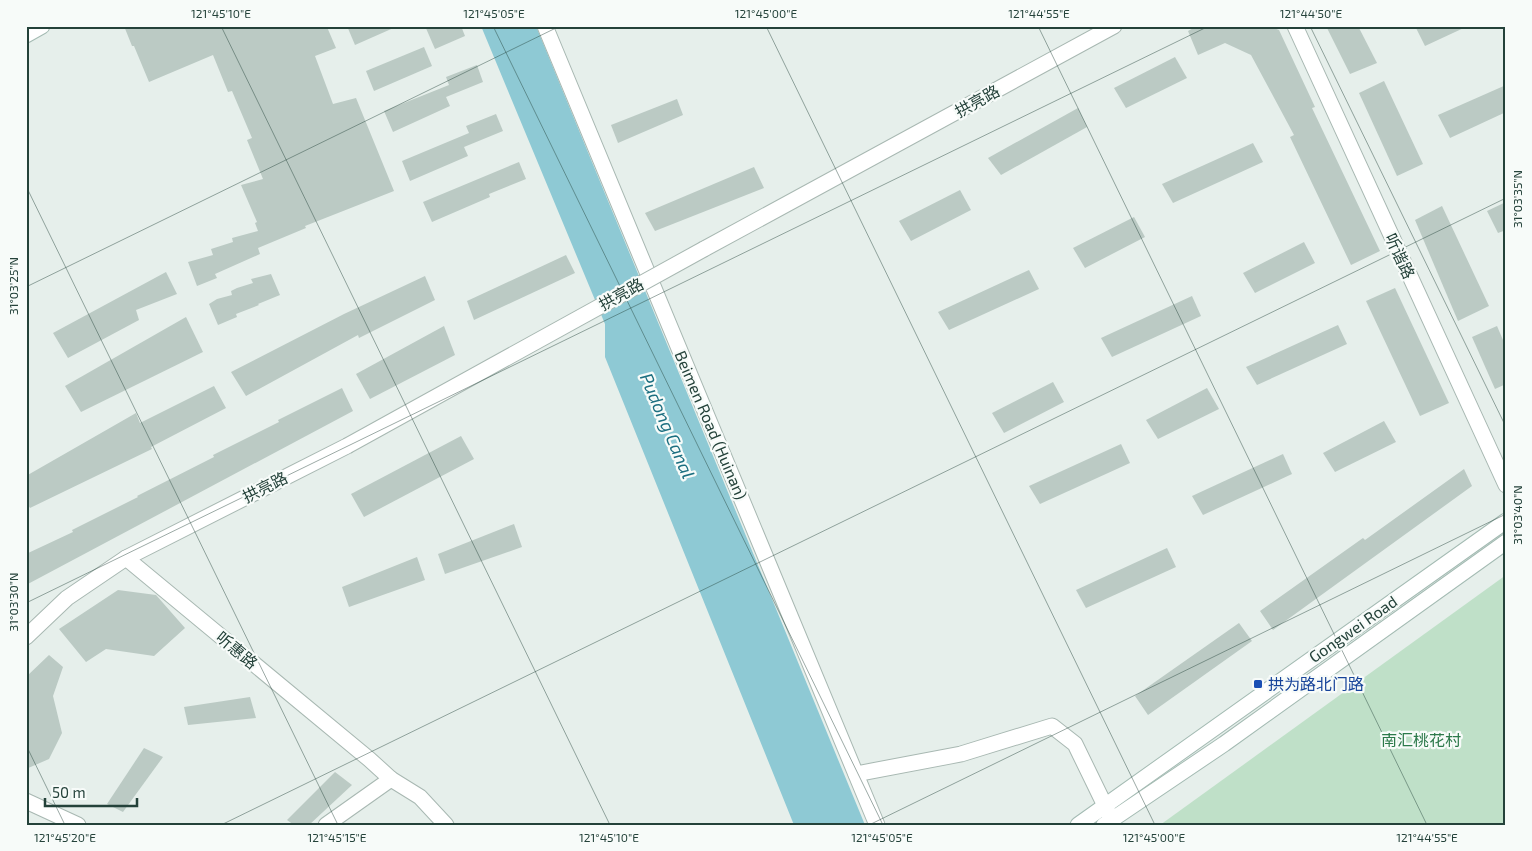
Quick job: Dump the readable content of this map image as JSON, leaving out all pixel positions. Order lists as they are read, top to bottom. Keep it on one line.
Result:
{"streets":{"street":["拱亮路","听谐路","Beimen Road (Huinan)","Gongwei Road","听惠路"]},"crossings":[["拱亮路","听惠路"]],"water":["Pudong Canal"],"parks":["南汇桃花村"],"places":{"transit":["拱为路北门路"]},"scale_bar":"50 m","coordinates":["121°45'10\"E","121°45'05\"E","121°45'00\"E","121°44'55\"E","121°44'50\"E","31°03'35\"N","31°03'25\"N","31°03'40\"N","31°03'30\"N","121°45'20\"E","121°45'15\"E"]}
